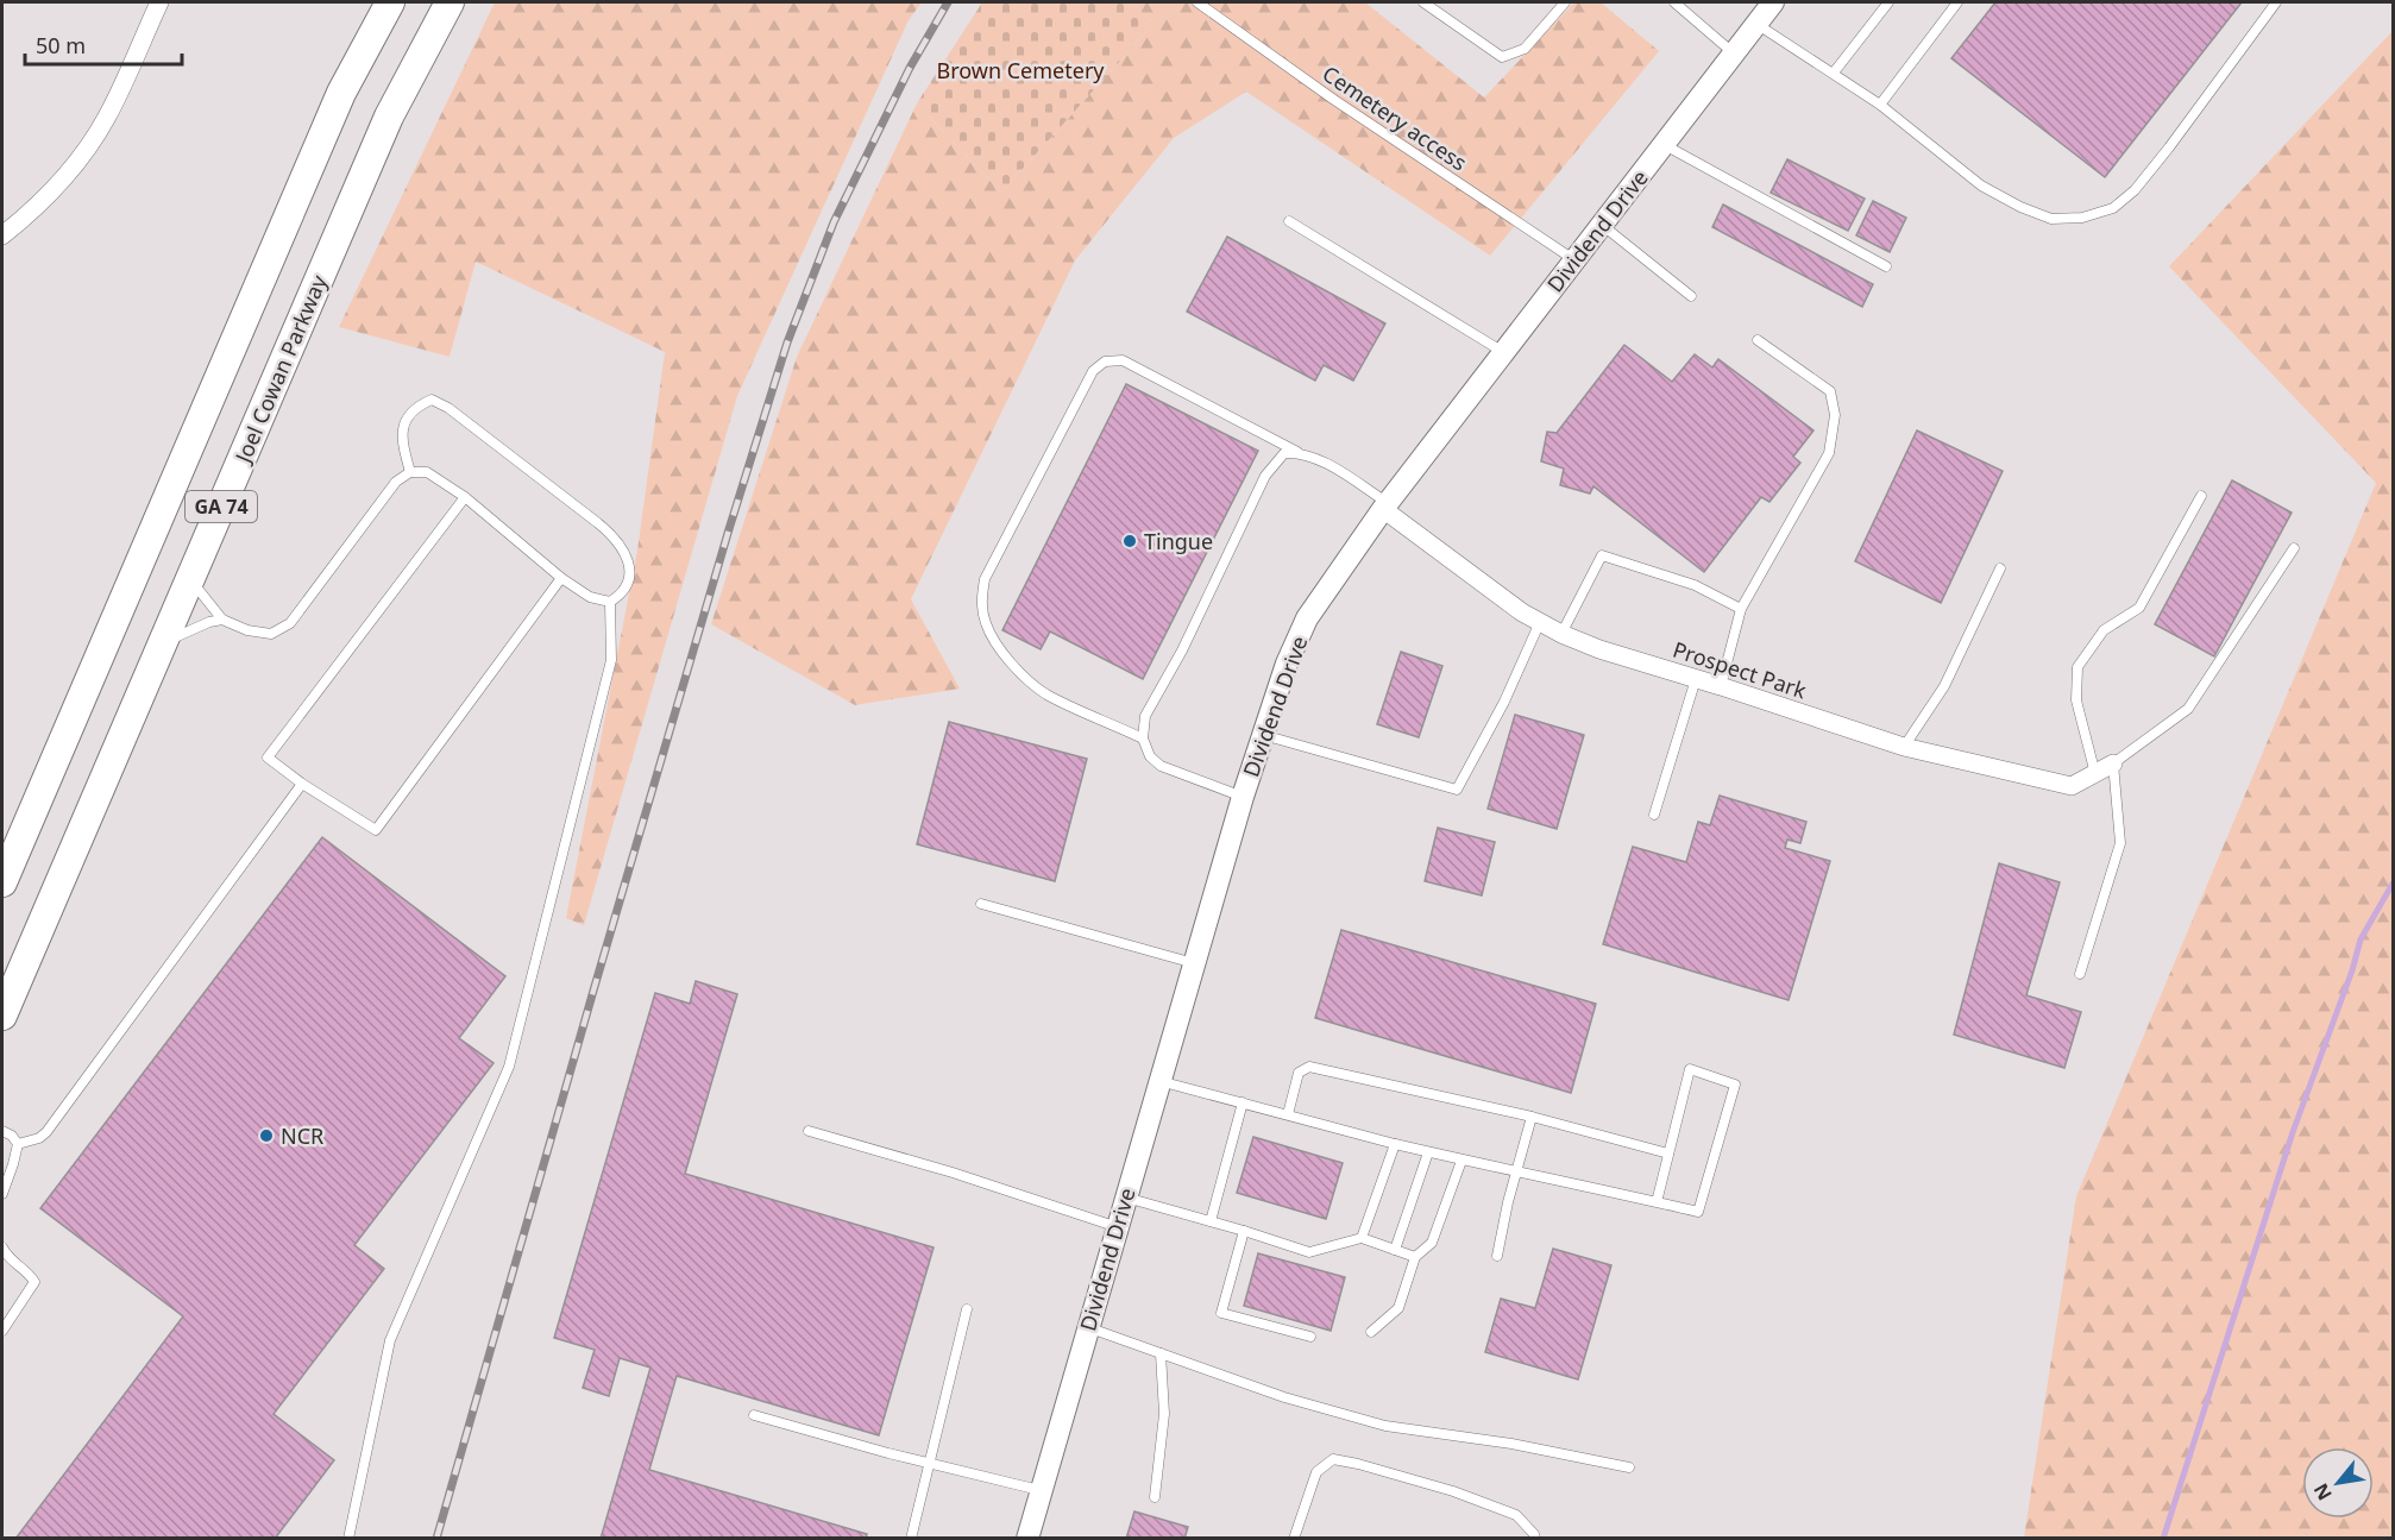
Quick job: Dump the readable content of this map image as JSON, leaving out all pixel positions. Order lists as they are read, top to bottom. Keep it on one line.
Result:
{"streets":{"main road":["Joel Cowan Parkway","GA 74"],"street":["Dividend Drive","Prospect Park"],"lane":["Cemetery access"]},"crossings":[["Cemetery access","Dividend Drive"],["Dividend Drive","Prospect Park"]],"parks":["Brown Cemetery"],"places":["Tingue","NCR"],"scale_bar":"50 m","north":"bottom left"}
